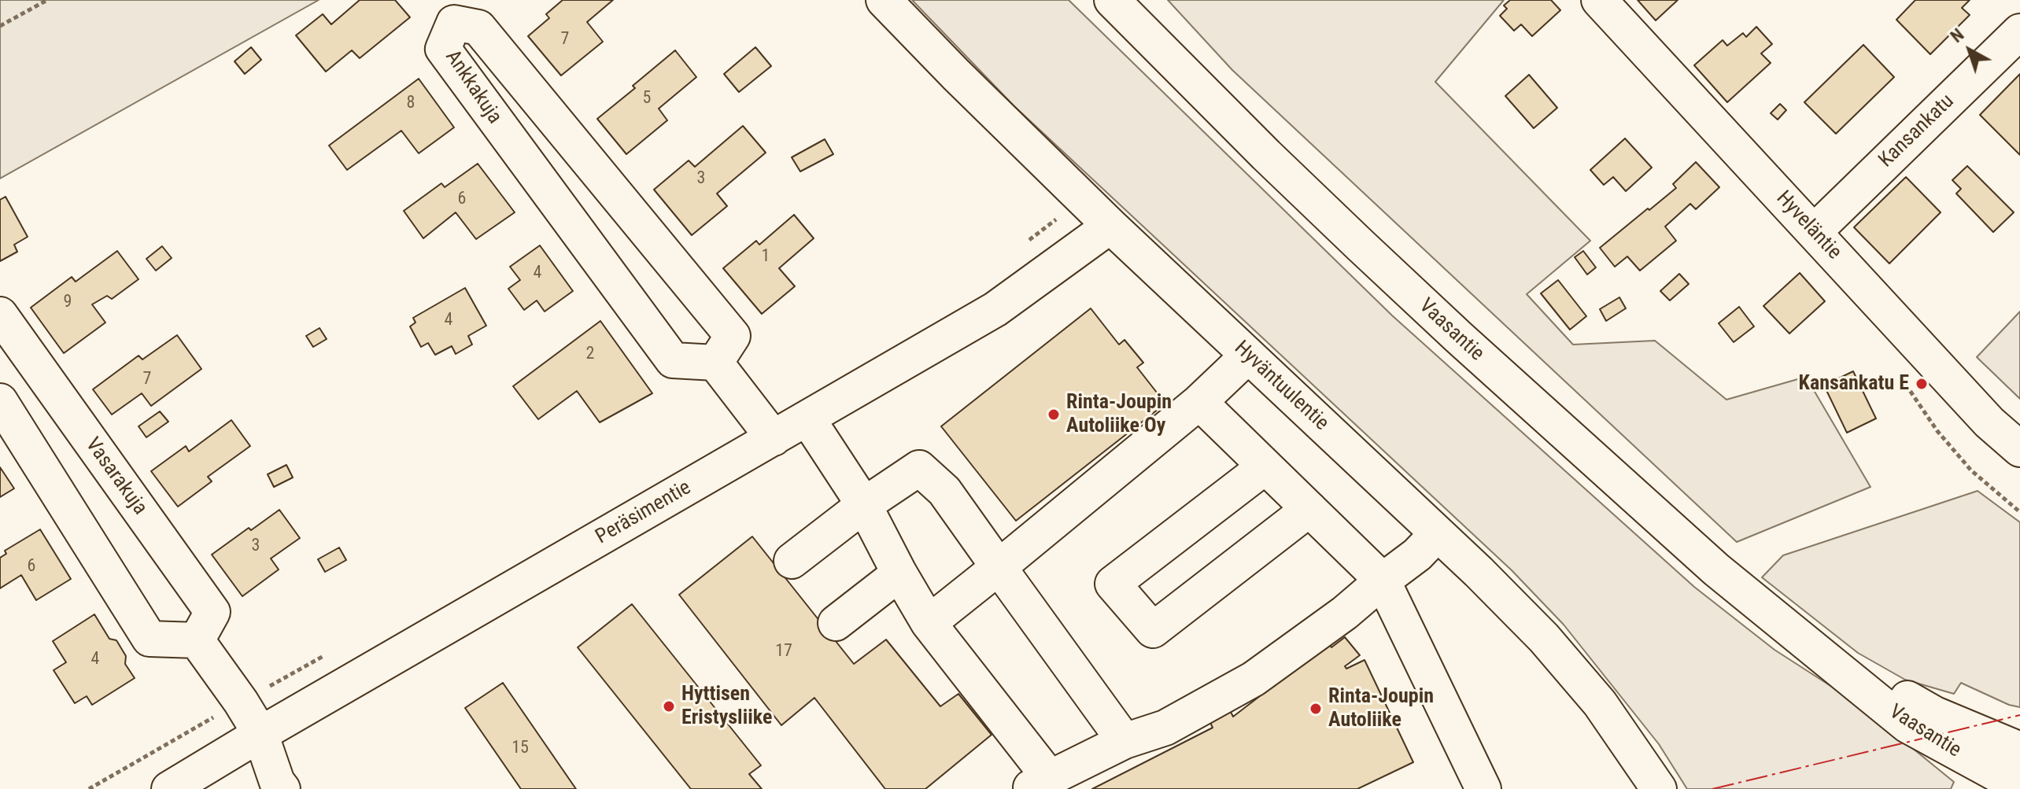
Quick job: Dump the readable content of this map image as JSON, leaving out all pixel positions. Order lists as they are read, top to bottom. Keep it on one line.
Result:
{"streets":{"street":["Ankkakuja","Kansankatu","Hyveläntie","Vaasantie","Hyväntuulentie","Vasarakuja","Peräsimentie"]},"crossings":[["Kansankatu","Hyveläntie"],["Hyväntuulentie","Peräsimentie"]],"places":["Kansankatu E","Rinta-Joupin Autoliike Oy","Hyttisen Eristysliike","Rinta-Joupin Autoliike"],"house_numbers":["7","5","8","3","6","1","4","9","4","2","7","3","6","17","4","15"],"north":"top left"}
